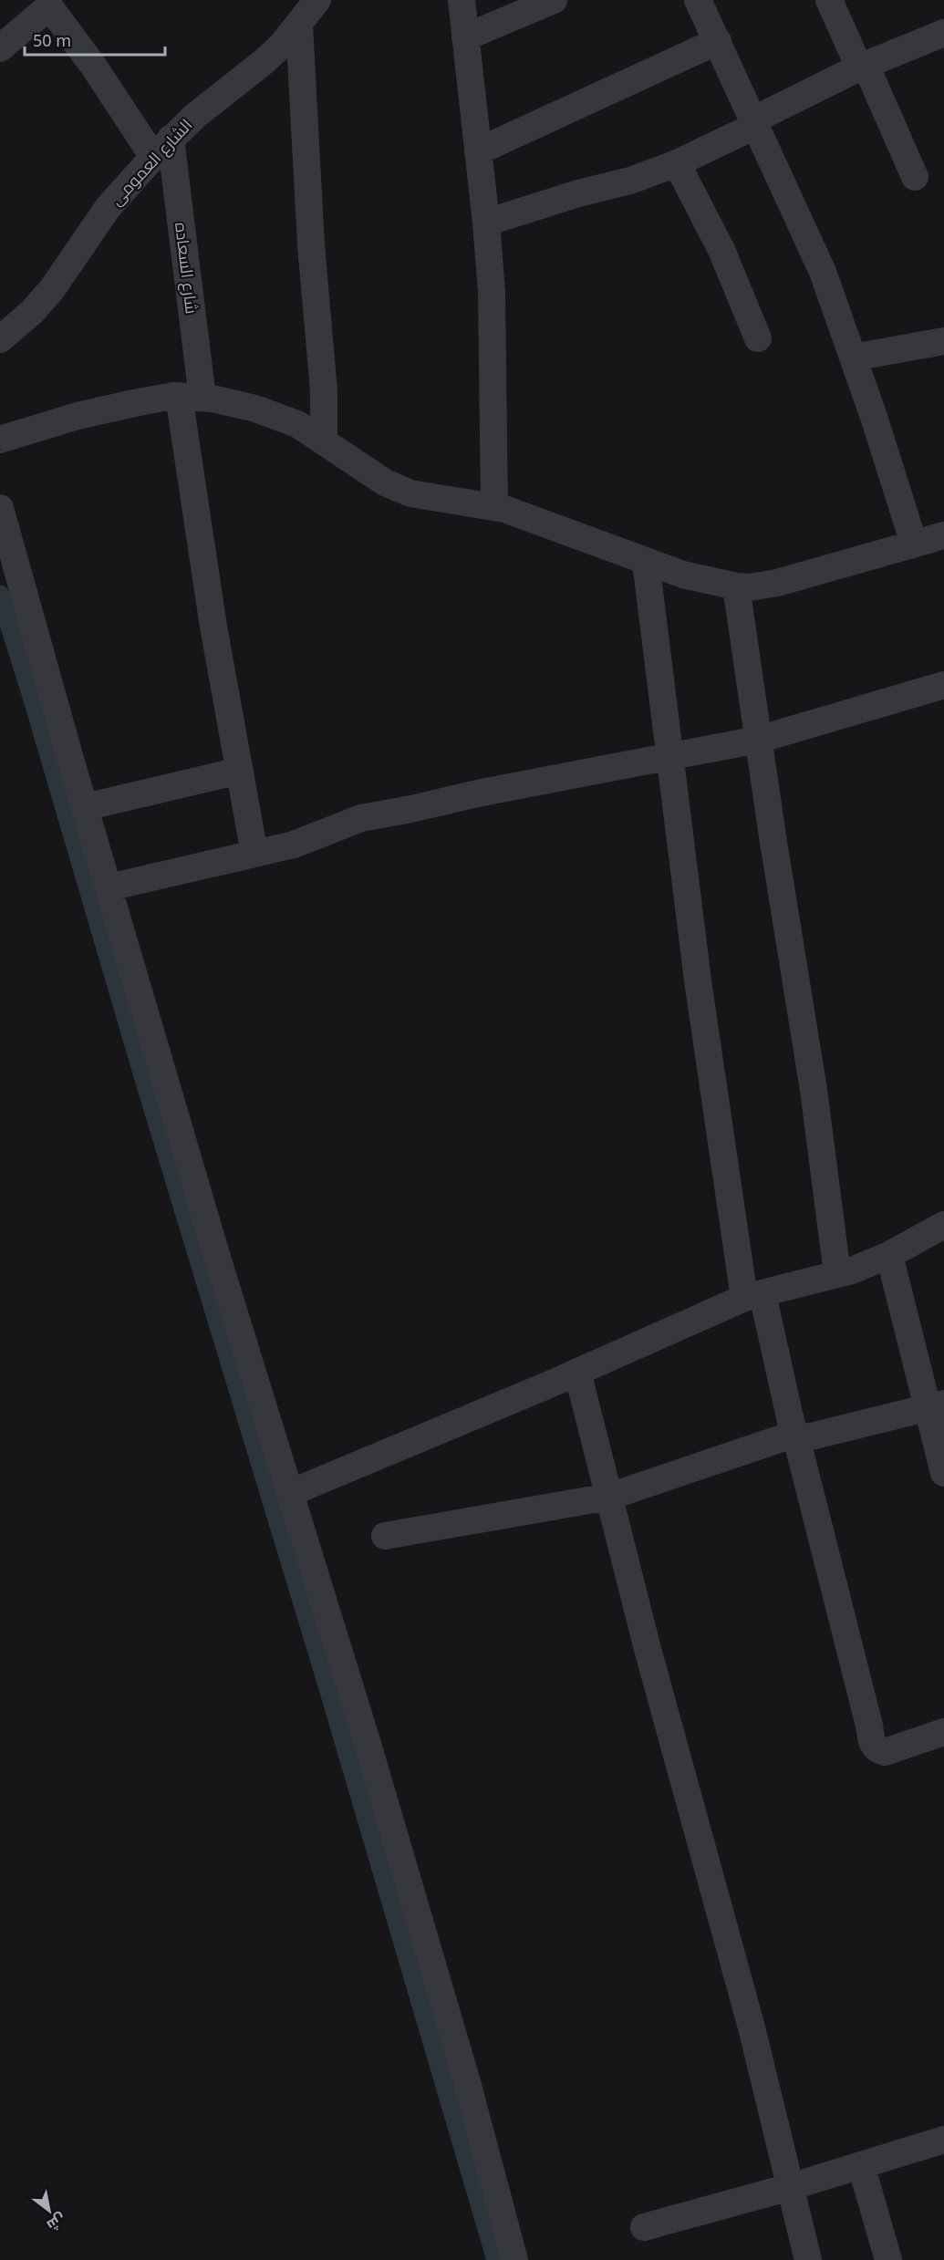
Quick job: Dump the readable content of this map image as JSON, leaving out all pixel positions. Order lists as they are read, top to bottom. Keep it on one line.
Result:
{"streets":{"street":["الشارع العمومى","شارع السعاده"]},"crossings":[["الشارع العمومى","شارع السعاده"]],"scale_bar":"50 m","north":"bottom right"}
